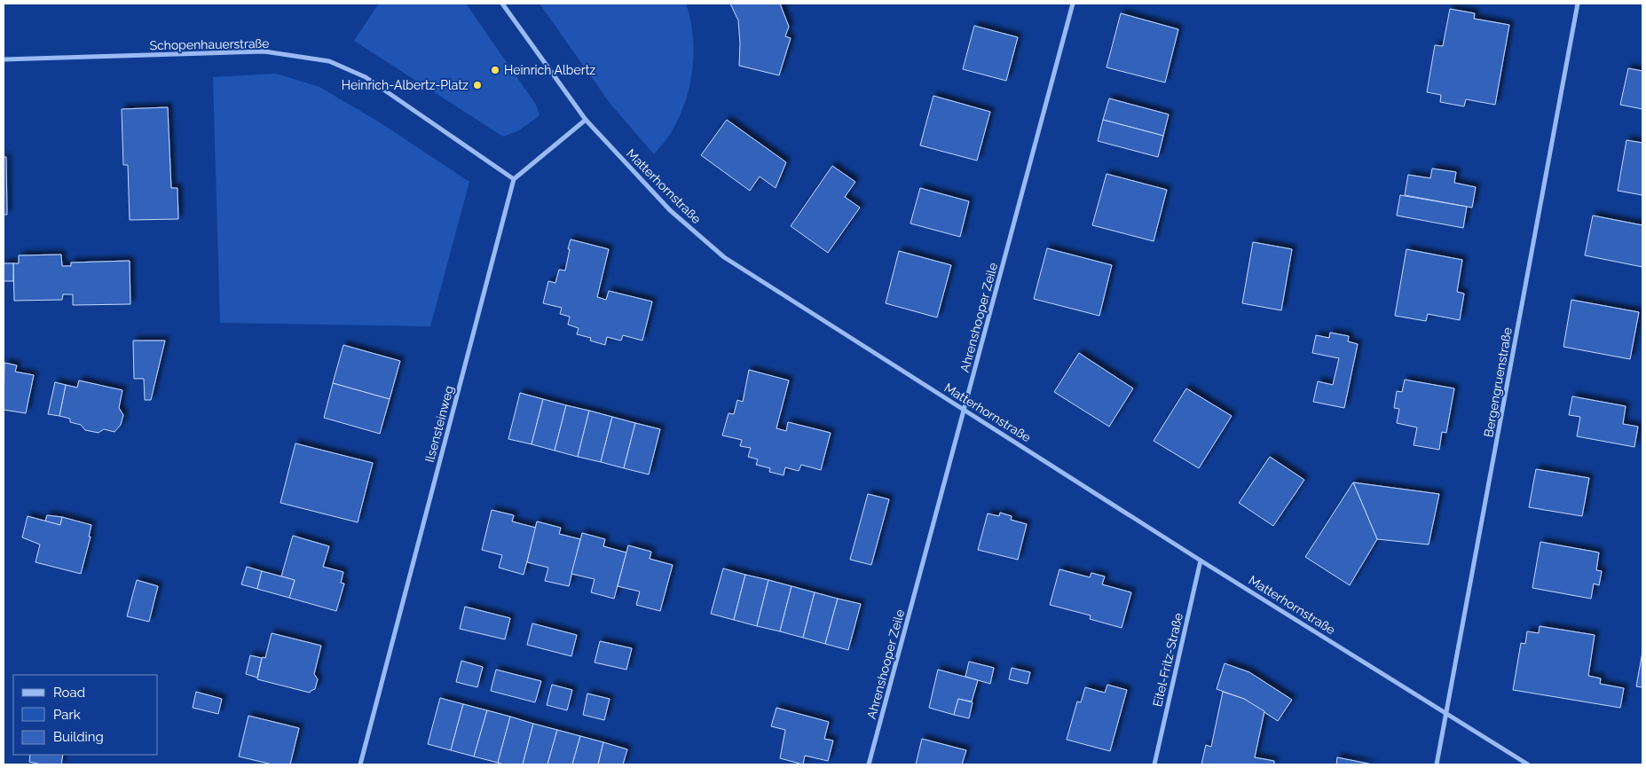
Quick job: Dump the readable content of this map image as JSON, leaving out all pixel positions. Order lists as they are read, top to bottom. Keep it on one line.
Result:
{"streets":{"street":["Schopenhauerstraße","Matterhornstraße","Ahrenshooper Zeile","Bergengruenstraße","Ilsensteinweg","Eitel-Fritz-Straße"]},"crossings":[["Schopenhauerstraße","Ilsensteinweg"],["Matterhornstraße","Ahrenshooper Zeile"],["Matterhornstraße","Bergengruenstraße"],["Matterhornstraße","Eitel-Fritz-Straße"]],"places":["Heinrich Albertz","Heinrich-Albertz-Platz"],"legend":["Road","Park","Building"]}
